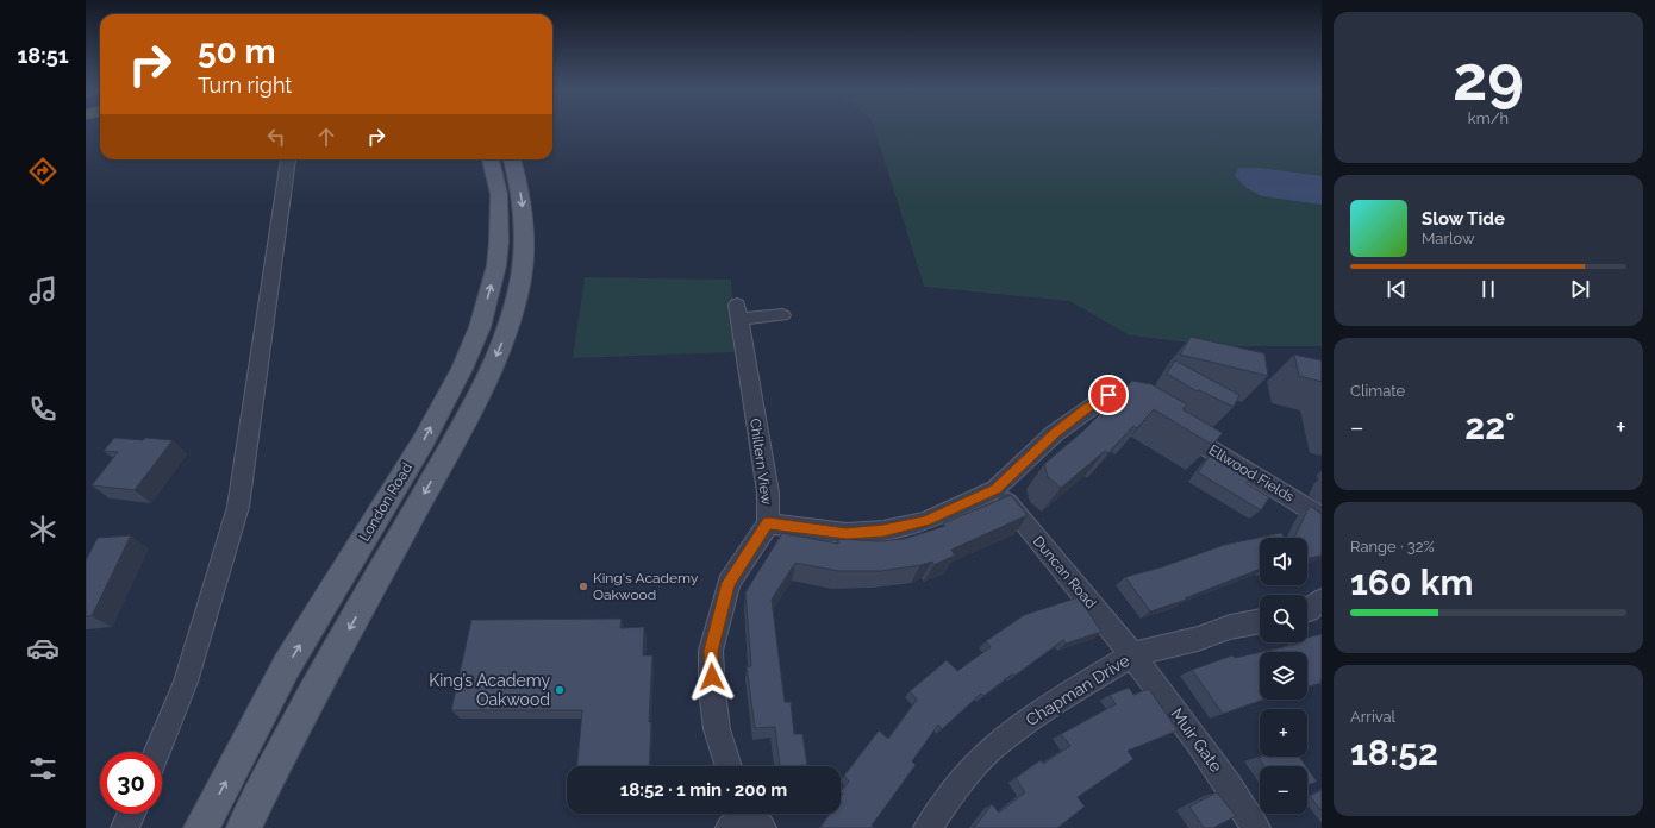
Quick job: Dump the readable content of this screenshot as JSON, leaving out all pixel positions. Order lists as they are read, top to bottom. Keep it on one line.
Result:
{"streets":{"main road":["London Road"],"street":["Chiltern View","Ellwood Fields","Duncan Road","Chapman Drive","Muir Gate"]},"crossings":[["Ellwood Fields","Duncan Road"],["Duncan Road","Chapman Drive"],["Duncan Road","Muir Gate"],["Chapman Drive","Muir Gate"]],"places":["King's Academy Oakwood","King’s Academy Oakwood"],"page":{"tabs":"18:51","tile":[["29","km/h"],"Climate",["Range · 32%","160 km"],["Arrival","18:52"]],"turn":["50 m","Turn right"],"song":["Slow Tide","Marlow"],"heat":["−","22°","+"],"map_buttons":["+","−"],"limit":"30","trip":"18:52 · 1 min · 200 m"}}
